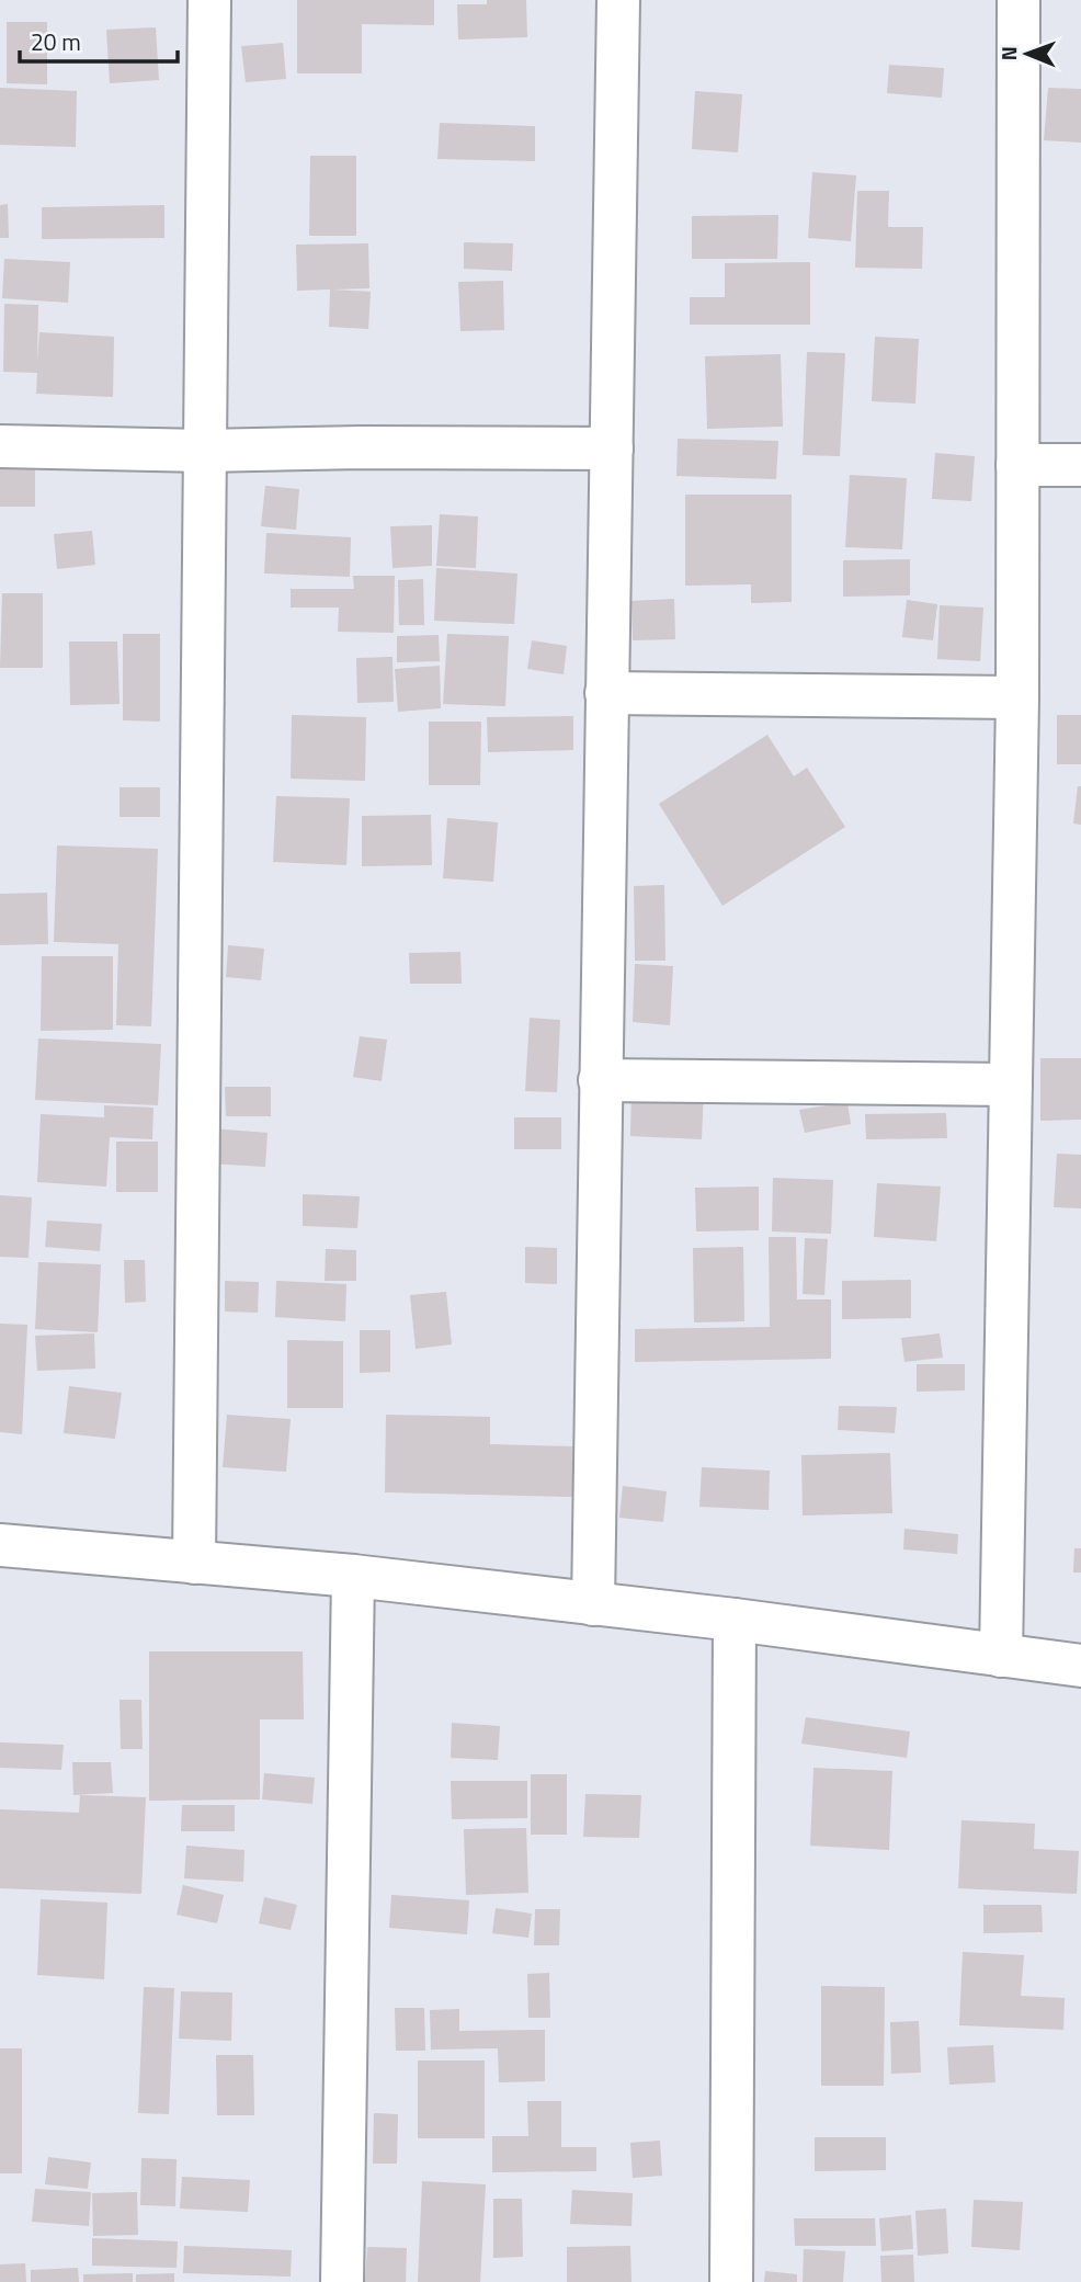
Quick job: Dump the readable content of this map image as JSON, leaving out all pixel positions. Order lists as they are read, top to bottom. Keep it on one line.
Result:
{"scale_bar":"20 m","north":"left"}
